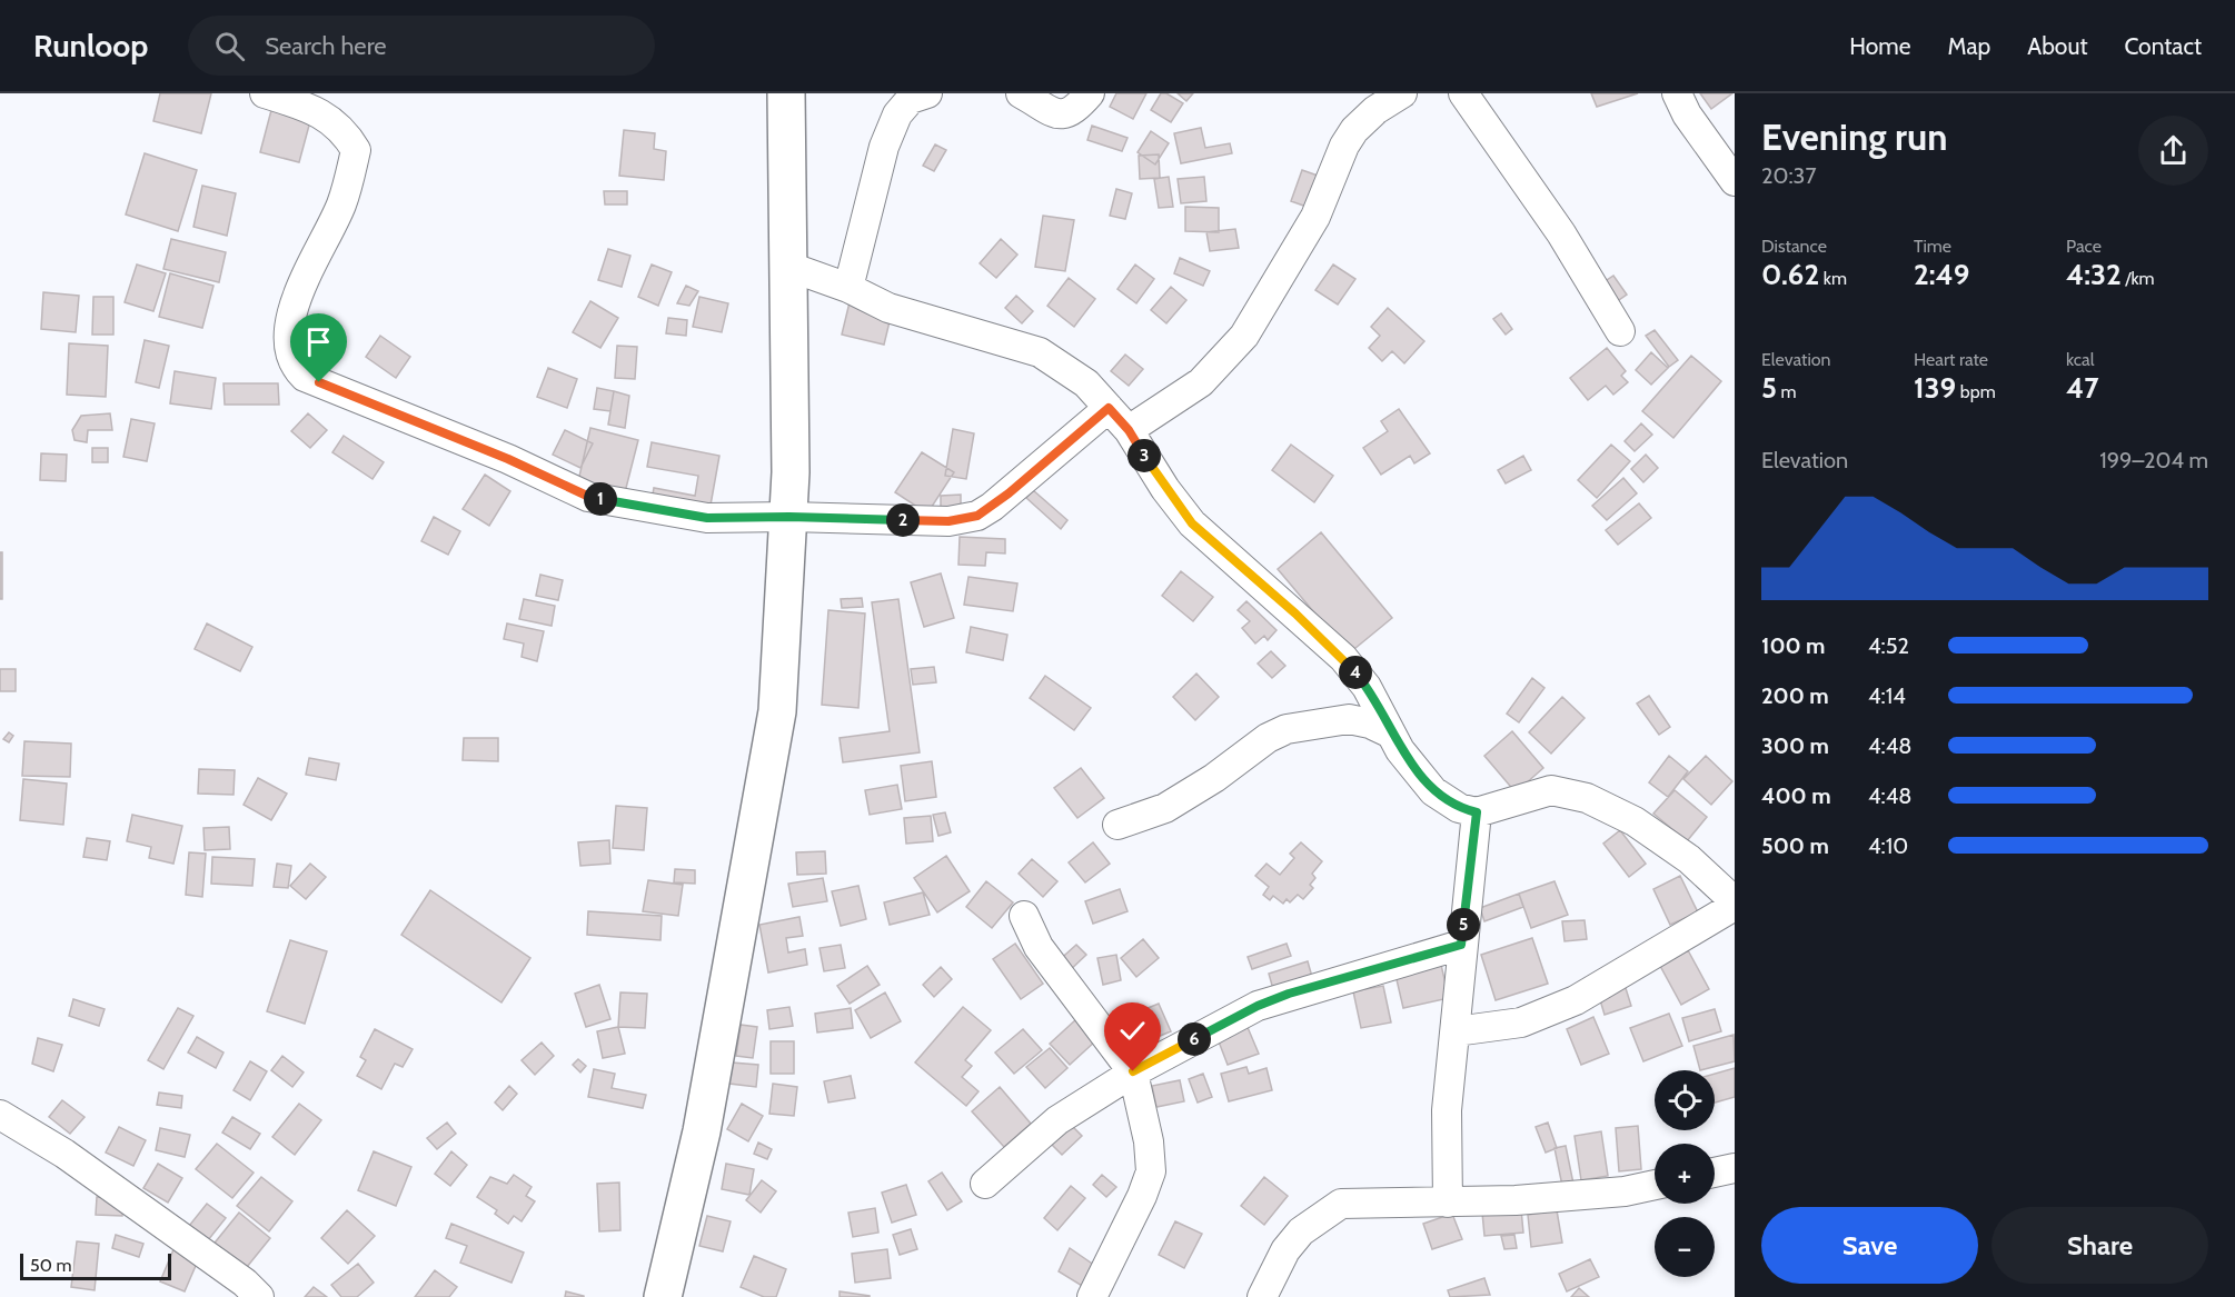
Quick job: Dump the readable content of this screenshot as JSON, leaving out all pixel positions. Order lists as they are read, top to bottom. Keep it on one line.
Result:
{"scale_bar":"50 m","page":{"header":"Runloop","search":"Search here","nav":["Home","Map","About","Contact"],"heading":["Evening run","20:37"],"stats":[["Distance","0.62 km"],["Time","2:49"],["Pace","4:32 /km"],["Elevation","5 m"],["Heart rate","139 bpm"],["kcal","47"]],"chart":["Elevation","199–204 m"],"pins":["3","1","2","4","5","6"],"list":[{"name":"100 m","note":"4:52"},{"name":"200 m","note":"4:14"},{"name":"300 m","note":"4:48"},{"name":"400 m","note":"4:48"},{"name":"500 m","note":"4:10"}],"map_buttons":["+","−"],"buttons":["Save","Share"],"scale":"50 m"}}
